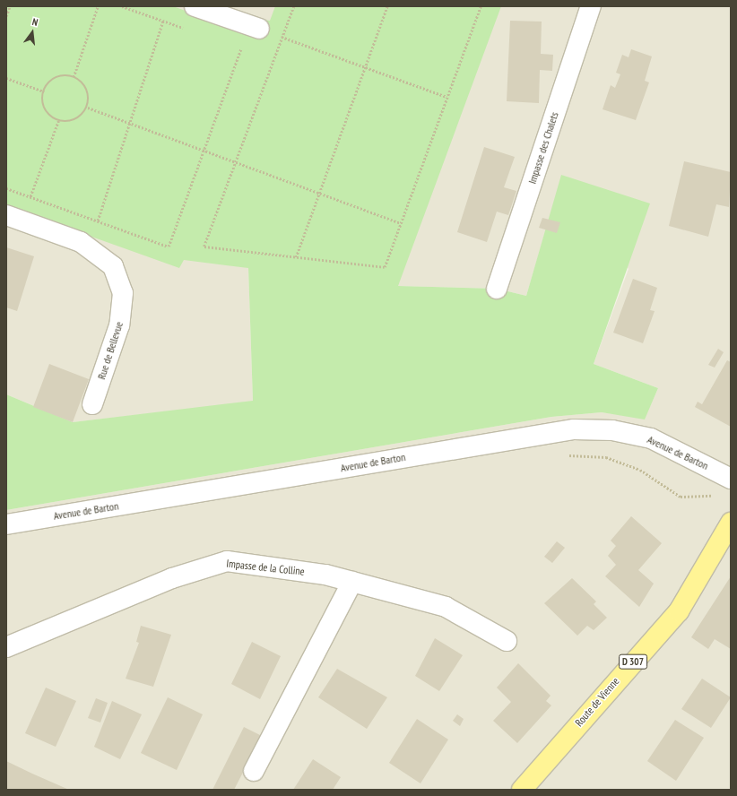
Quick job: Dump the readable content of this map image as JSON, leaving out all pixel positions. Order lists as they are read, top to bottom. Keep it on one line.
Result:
{"streets":{"main road":["D 307","Route de Vienne"],"street":["Impasse des Chalets","Rue de Bellevue","Avenue de Barton","Impasse de la Colline"]},"north":"top"}
